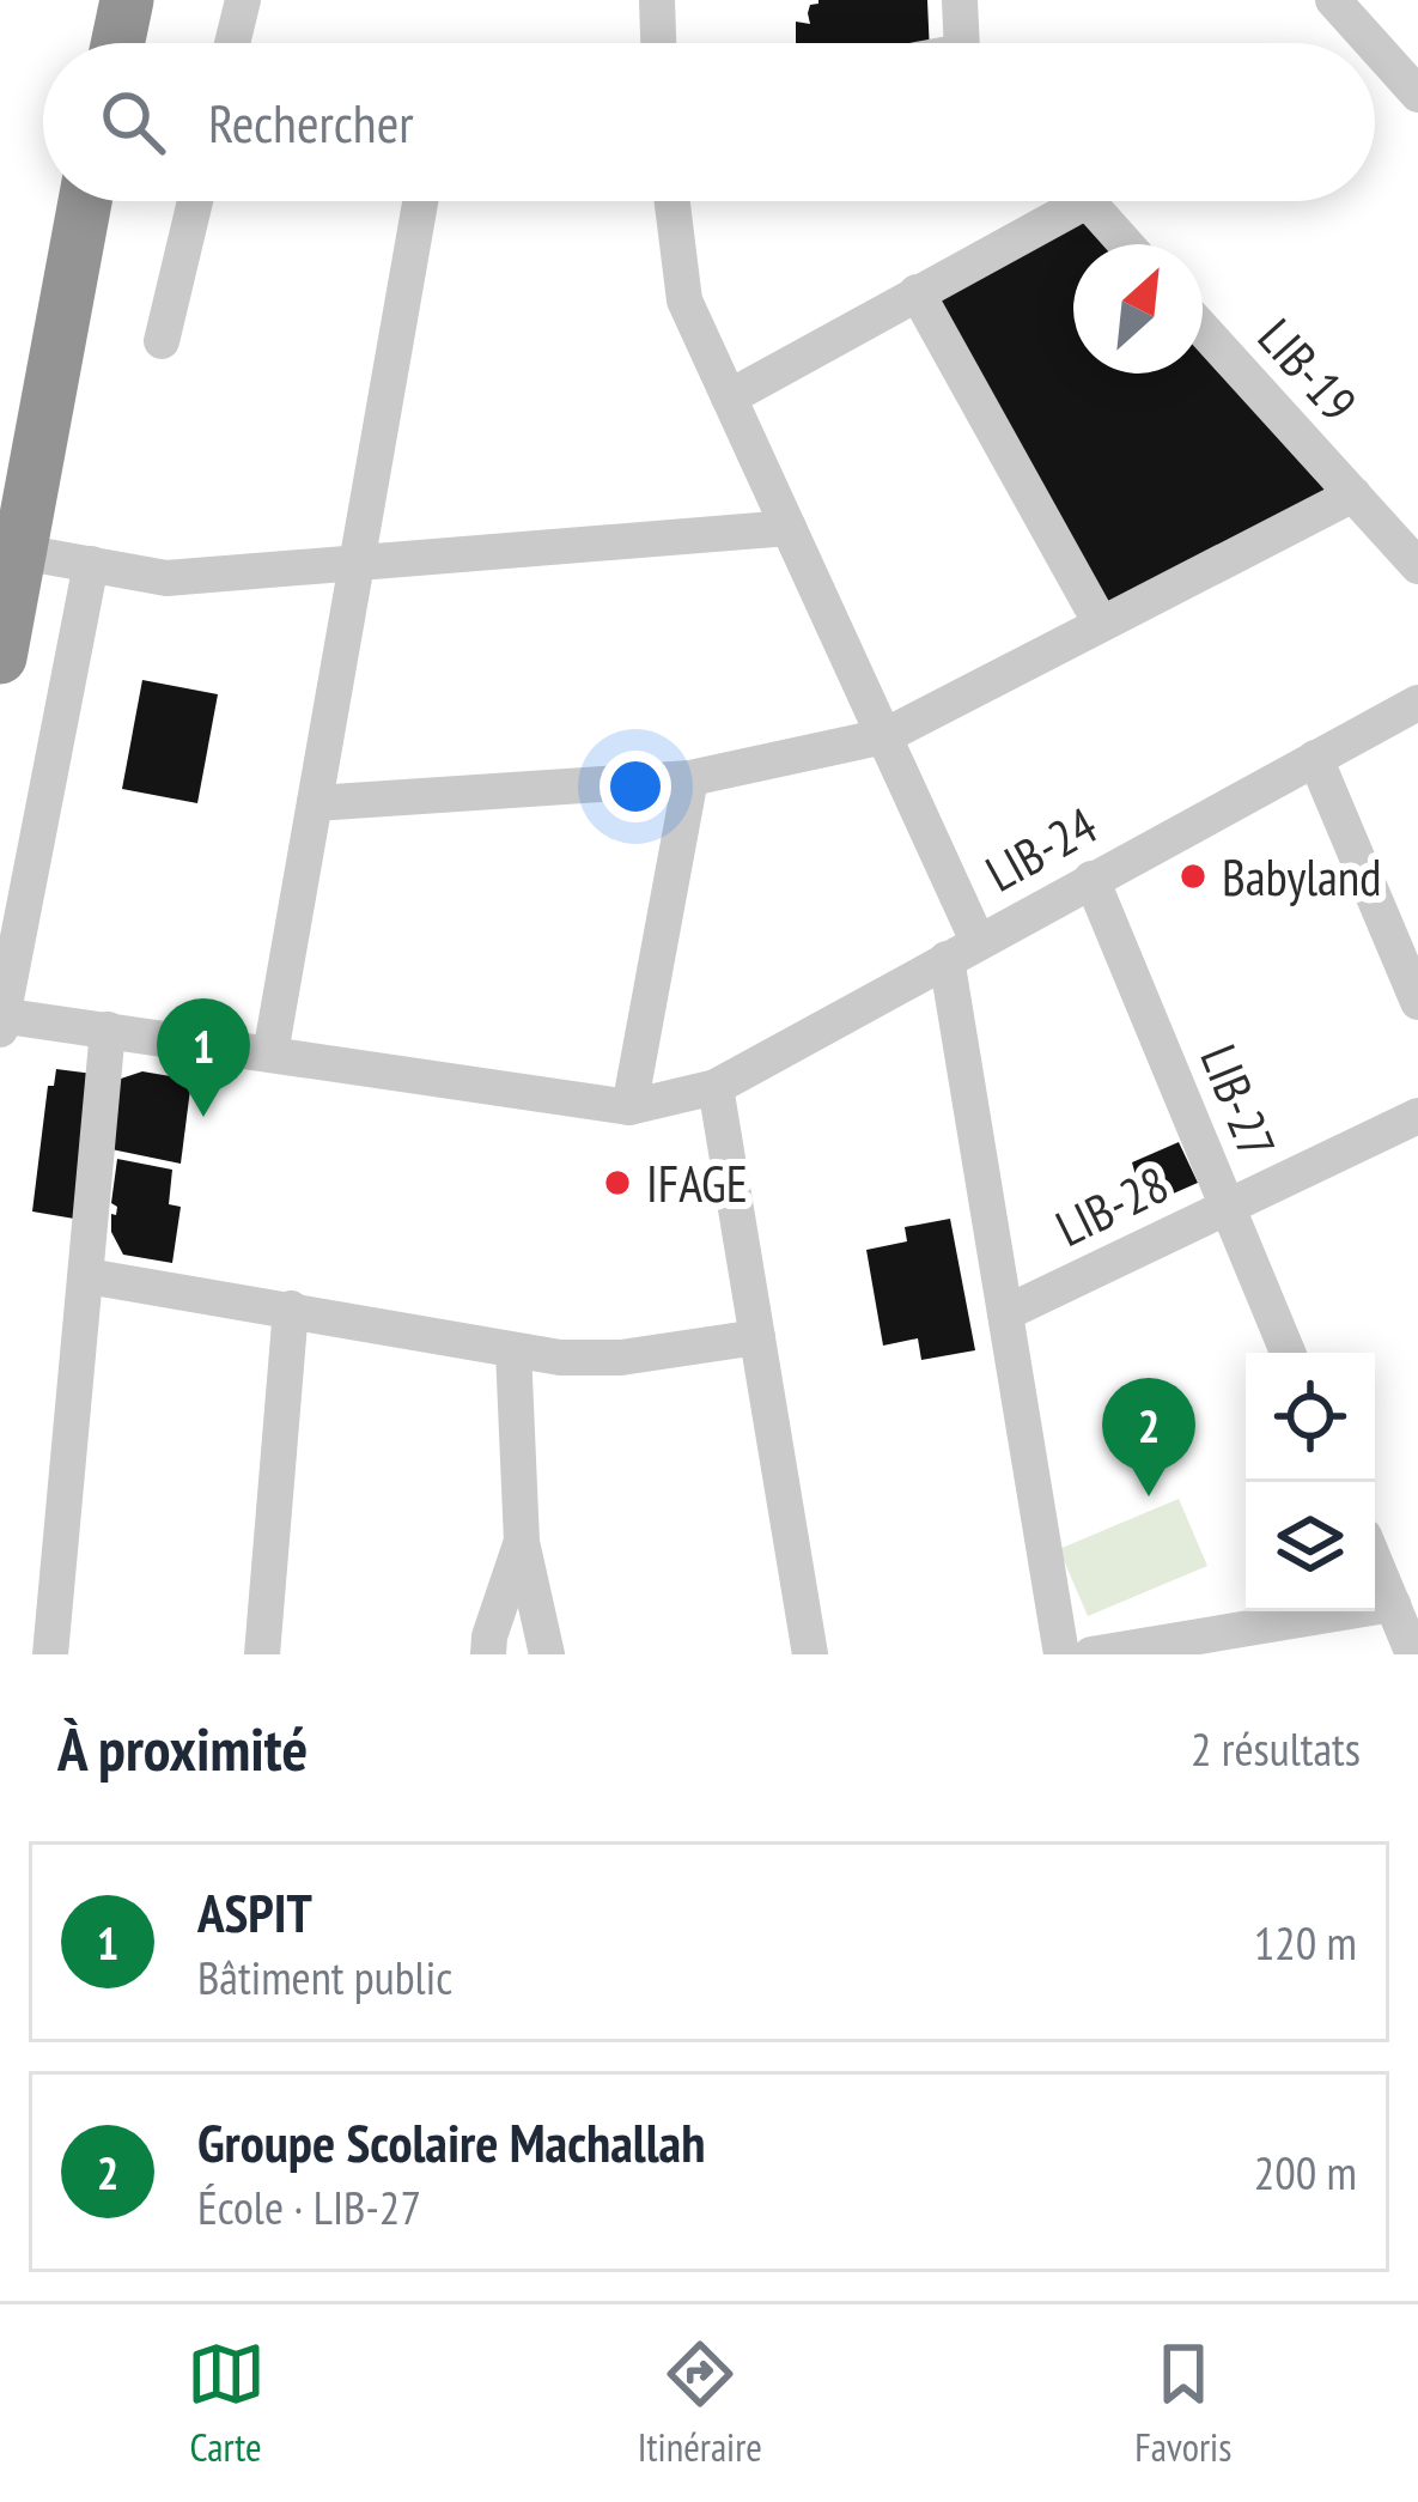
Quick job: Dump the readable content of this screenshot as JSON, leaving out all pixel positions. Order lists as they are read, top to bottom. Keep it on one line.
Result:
{"streets":{"street":["LIB-19","LIB-24","LIB-27","LIB-28"]},"crossings":[["LIB-24","LIB-27"],["LIB-27","LIB-28"]],"places":["Babyland","IFAGE"],"north":"top right","page":{"search":"Rechercher","pins":["1","2"],"heading":["À proximité","2 résultats"],"list":[{"mark":"1","name":"ASPIT","note":"Bâtiment public","value":"120 m"},{"mark":"2","name":"Groupe Scolaire Machallah","note":"École · LIB-27","value":"200 m"}],"nav":["Carte","Itinéraire","Favoris"]}}
